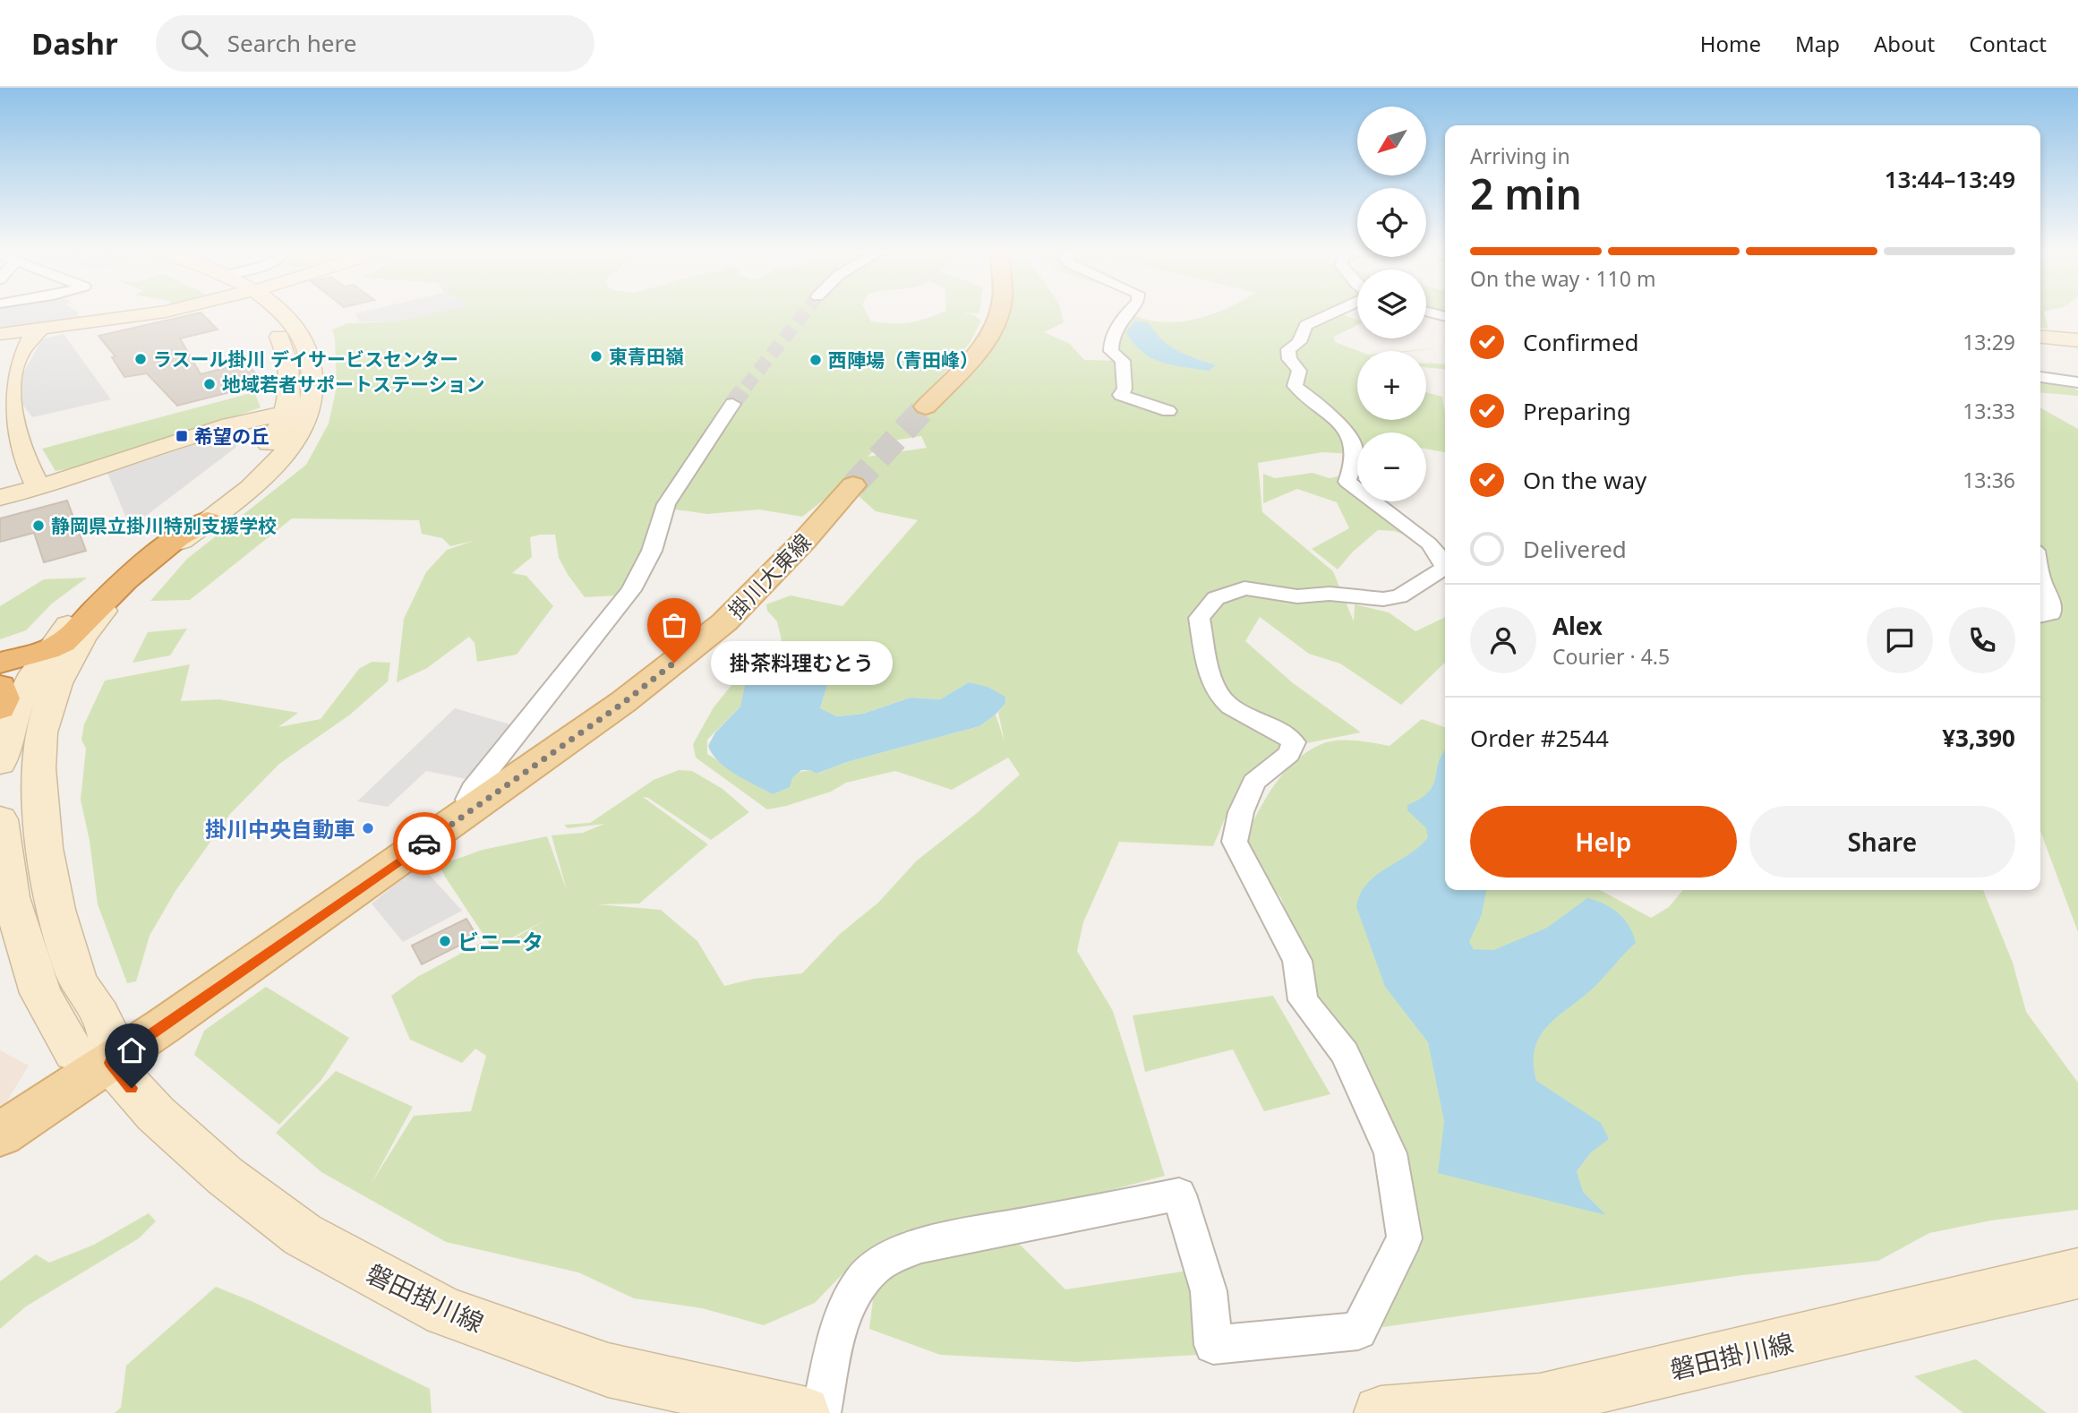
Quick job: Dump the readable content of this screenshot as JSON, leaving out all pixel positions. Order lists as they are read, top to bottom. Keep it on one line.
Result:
{"streets":{"main road":["掛川大東線"],"street":["磐田掛川線"]},"crossings":[["掛川大東線","磐田掛川線"]],"places":{"other":["東青田嶺","ラスール掛川 デイサービスセンター","西陣場（青田峰）","地域若者サポートステーション","静岡県立掛川特別支援学校","掛茶料理むとう","掛川中央自動車","ビニータ"],"transit":["希望の丘"]},"north":"bottom left","page":{"header":"Dashr","search":"Search here","nav":["Home","Map","About","Contact"],"map_buttons":["+","−"],"heading":["2 min","Arriving in","13:44–13:49"],"panel":["Alex","Courier · 4.5","Order #2544","¥3,390"],"bar":"On the way · 110 m","list":[["Confirmed","13:29"],["Preparing","13:33"],["On the way","13:36"],"Delivered"],"bubble":"掛茶料理むとう","buttons":["Help","Share"]}}
